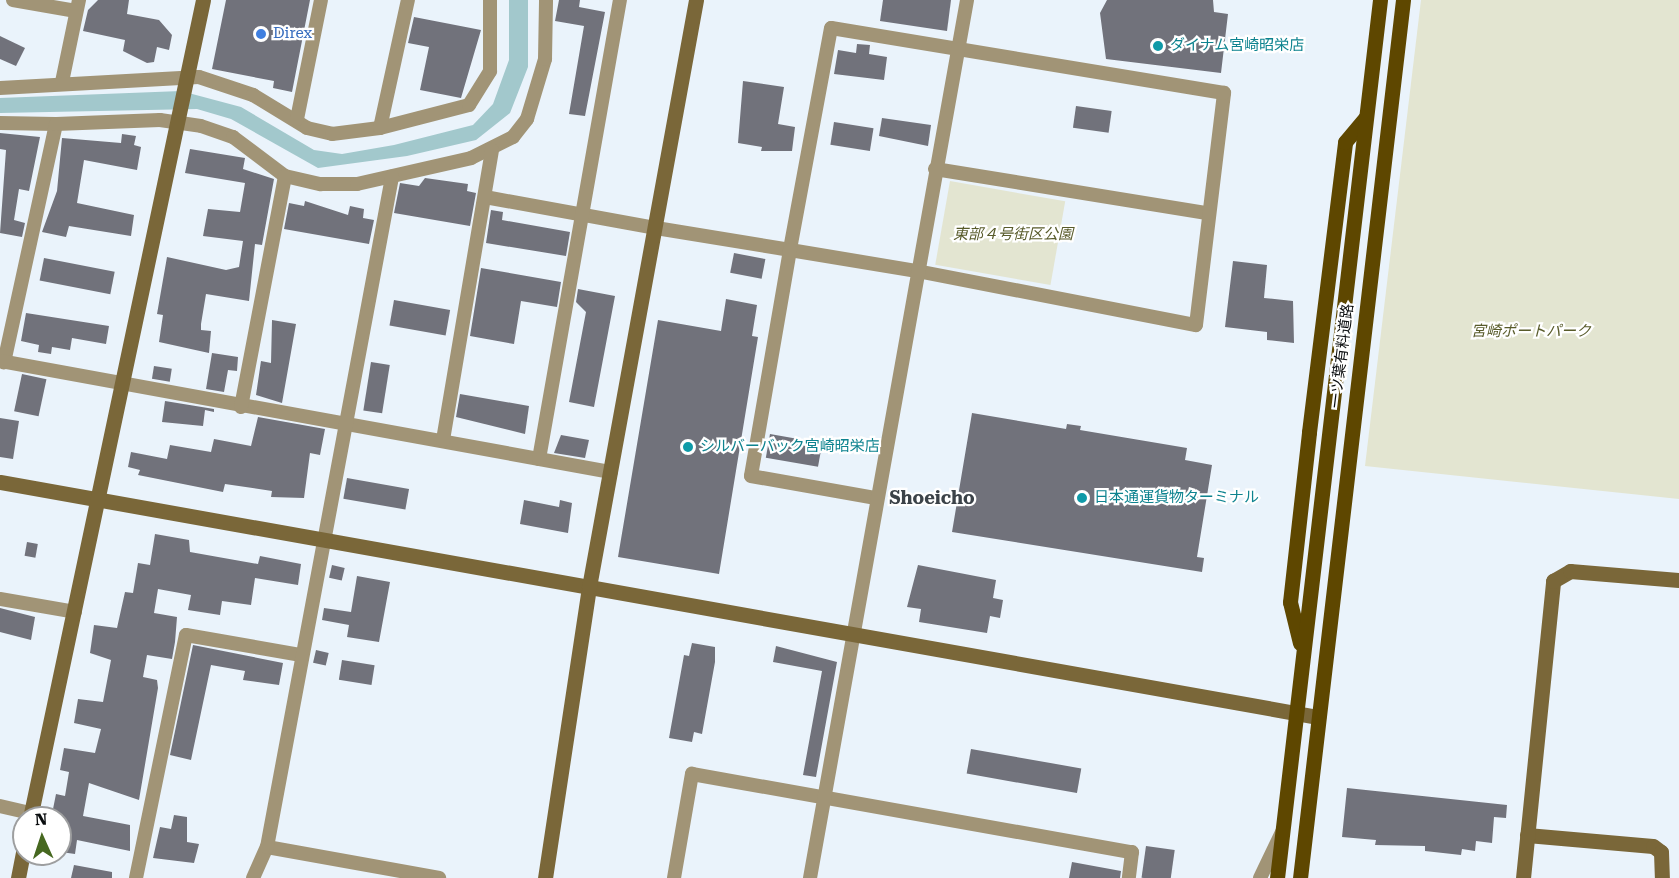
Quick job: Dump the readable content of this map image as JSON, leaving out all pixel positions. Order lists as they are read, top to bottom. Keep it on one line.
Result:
{"streets":{"main road":["一ツ葉有料道路"]},"districts":["Shoeicho"],"parks":["東部４号街区公園","宮崎ポートパーク"],"places":["Direx","ダイナム宮崎昭栄店","シルバーバック宮崎昭栄店","日本通運貨物ターミナル"],"north":"top"}
